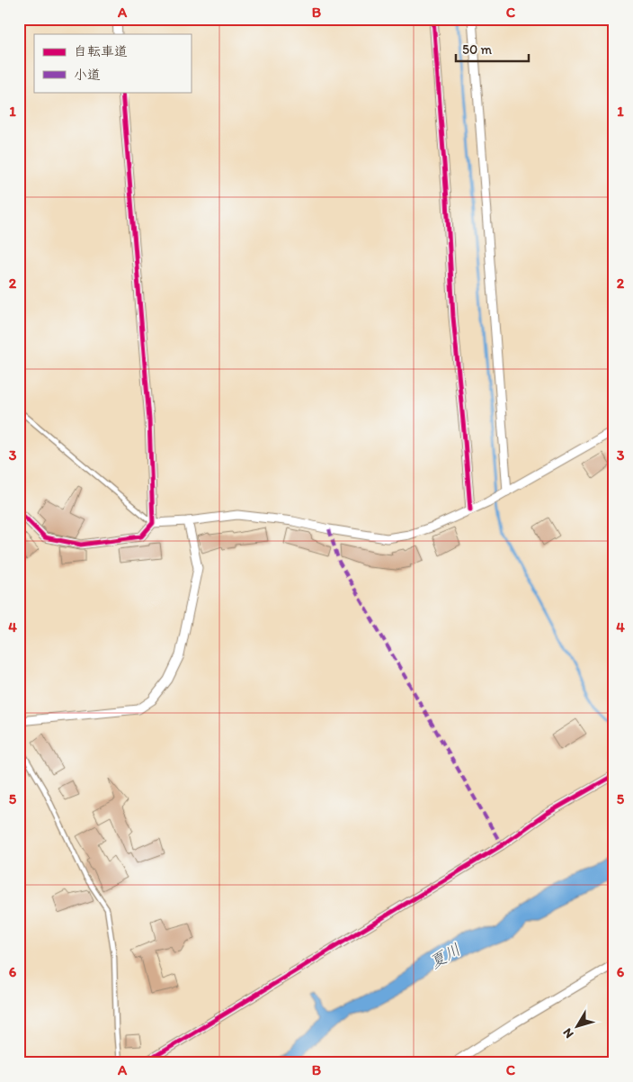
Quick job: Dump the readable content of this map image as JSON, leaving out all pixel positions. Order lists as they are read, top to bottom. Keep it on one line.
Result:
{"water":["夏川"],"legend":["自転車道","小道"],"scale_bar":"50 m","north":"bottom left","grid":{"columns":["A","B","C"],"rows":["1","2","3","4","5","6"]}}
